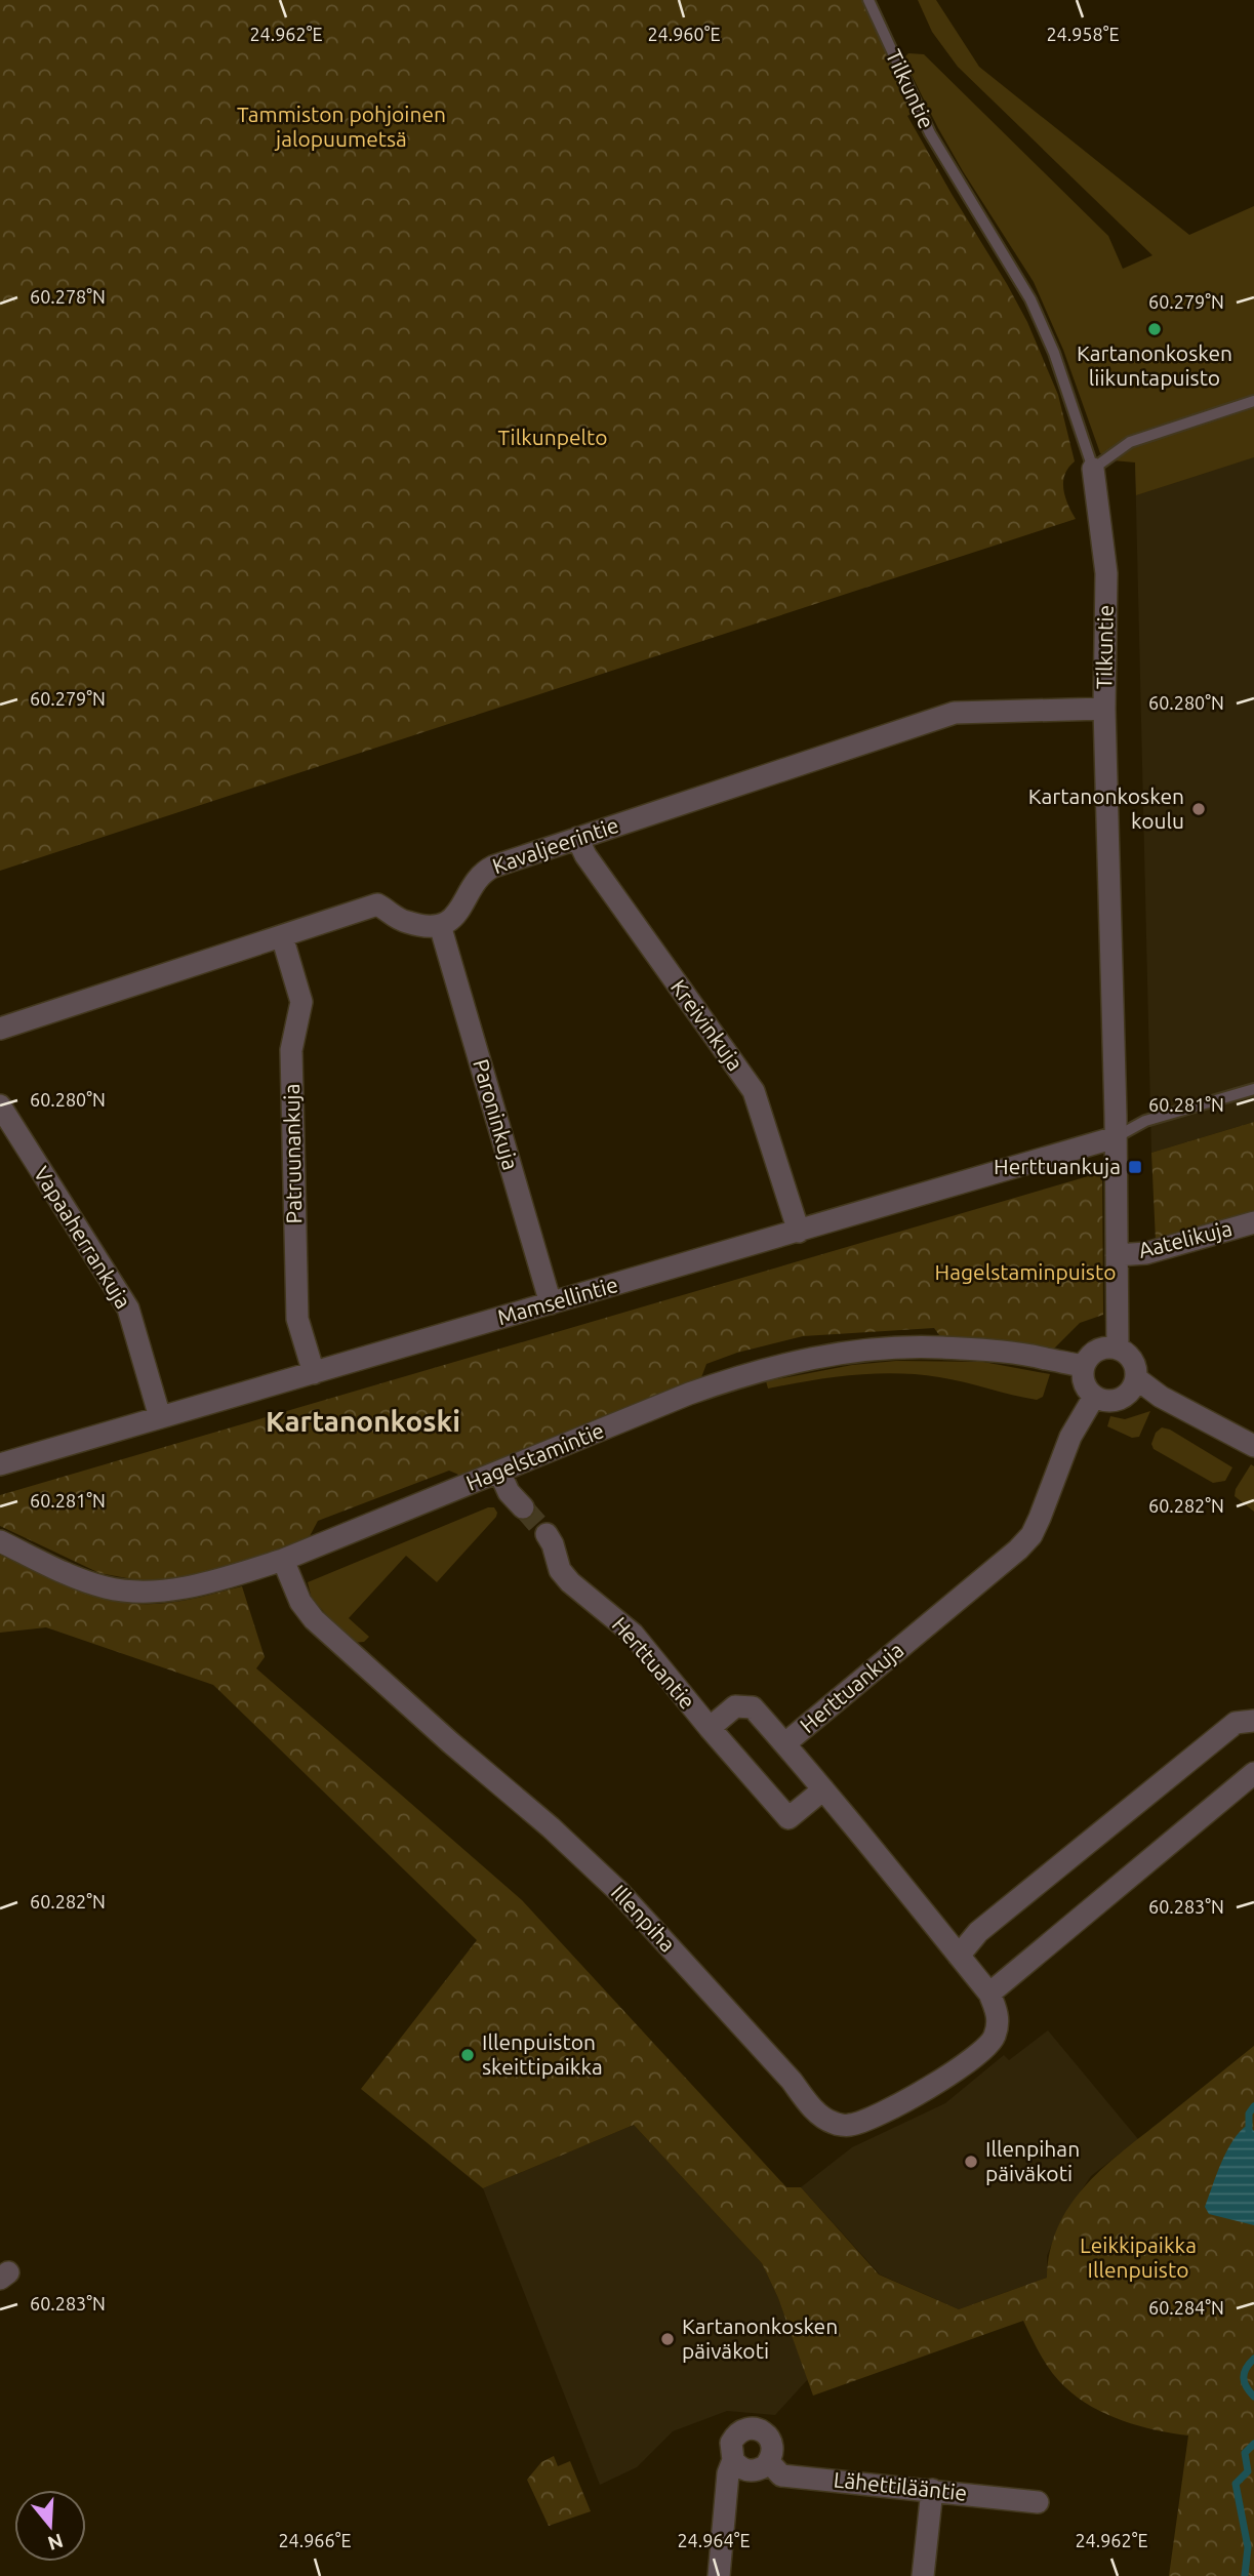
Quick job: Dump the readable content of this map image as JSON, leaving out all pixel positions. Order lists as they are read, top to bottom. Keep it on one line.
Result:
{"streets":{"street":["Tilkuntie","Kavaljeerintie","Kreivinkuja","Paroninkuja","Patruunankuja","Vapaaherrankuja","Aatelikuja","Mamsellintie","Hagelstamintie","Herttuantie","Herttuankuja","Illenpiha","Lähettilääntie"]},"crossings":[["Tilkuntie","Kavaljeerintie"],["Tilkuntie","Aatelikuja"],["Tilkuntie","Mamsellintie"],["Tilkuntie","Hagelstamintie"],["Tilkuntie","Herttuankuja"],["Kavaljeerintie","Kreivinkuja"],["Kavaljeerintie","Paroninkuja"],["Kreivinkuja","Mamsellintie"],["Paroninkuja","Mamsellintie"],["Patruunankuja","Mamsellintie"],["Vapaaherrankuja","Mamsellintie"],["Hagelstamintie","Herttuankuja"],["Hagelstamintie","Illenpiha"],["Herttuantie","Herttuankuja"],["Herttuantie","Illenpiha"]],"districts":["Kartanonkoski"],"parks":["Tammiston pohjoinen jalopuumetsä","Tilkunpelto","Hagelstaminpuisto","Leikkipaikka Illenpuisto"],"places":{"other":["Kartanonkosken liikuntapuisto","Kartanonkosken koulu","Illenpuiston skeittipaikka","Illenpihan päiväkoti","Kartanonkosken päiväkoti"],"transit":["Herttuankuja"]},"north":"bottom","coordinates":["24.962°E","24.960°E","24.958°E","60.278°N","60.279°N","60.280°N","60.281°N","60.282°N","60.283°N","60.284°N","24.966°E","24.964°E"]}
